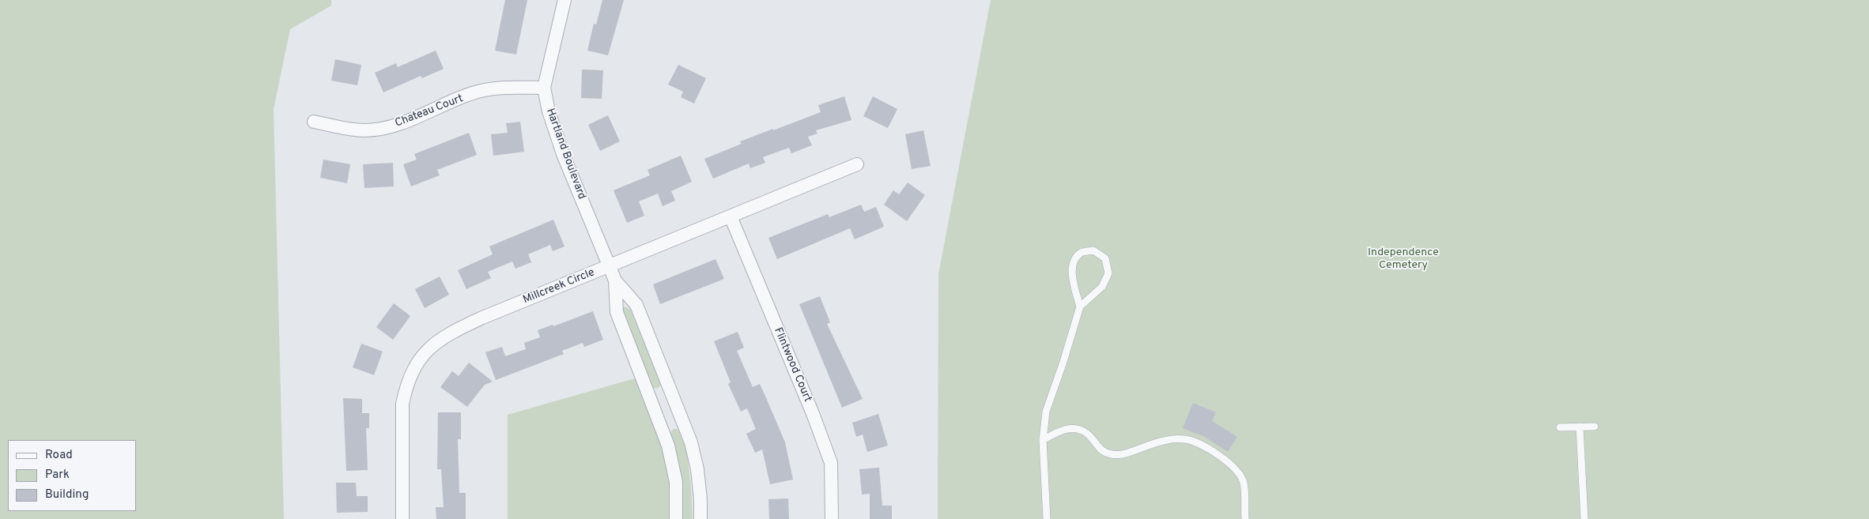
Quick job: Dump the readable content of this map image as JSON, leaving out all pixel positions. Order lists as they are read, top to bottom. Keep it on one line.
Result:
{"streets":{"street":["Chateau Court","Hartland Boulevard","Millcreek Circle","Flintwood Court"]},"crossings":[["Chateau Court","Hartland Boulevard"],["Hartland Boulevard","Millcreek Circle"],["Millcreek Circle","Flintwood Court"]],"parks":["Independence Cemetery"],"legend":["Road","Park","Building"]}
